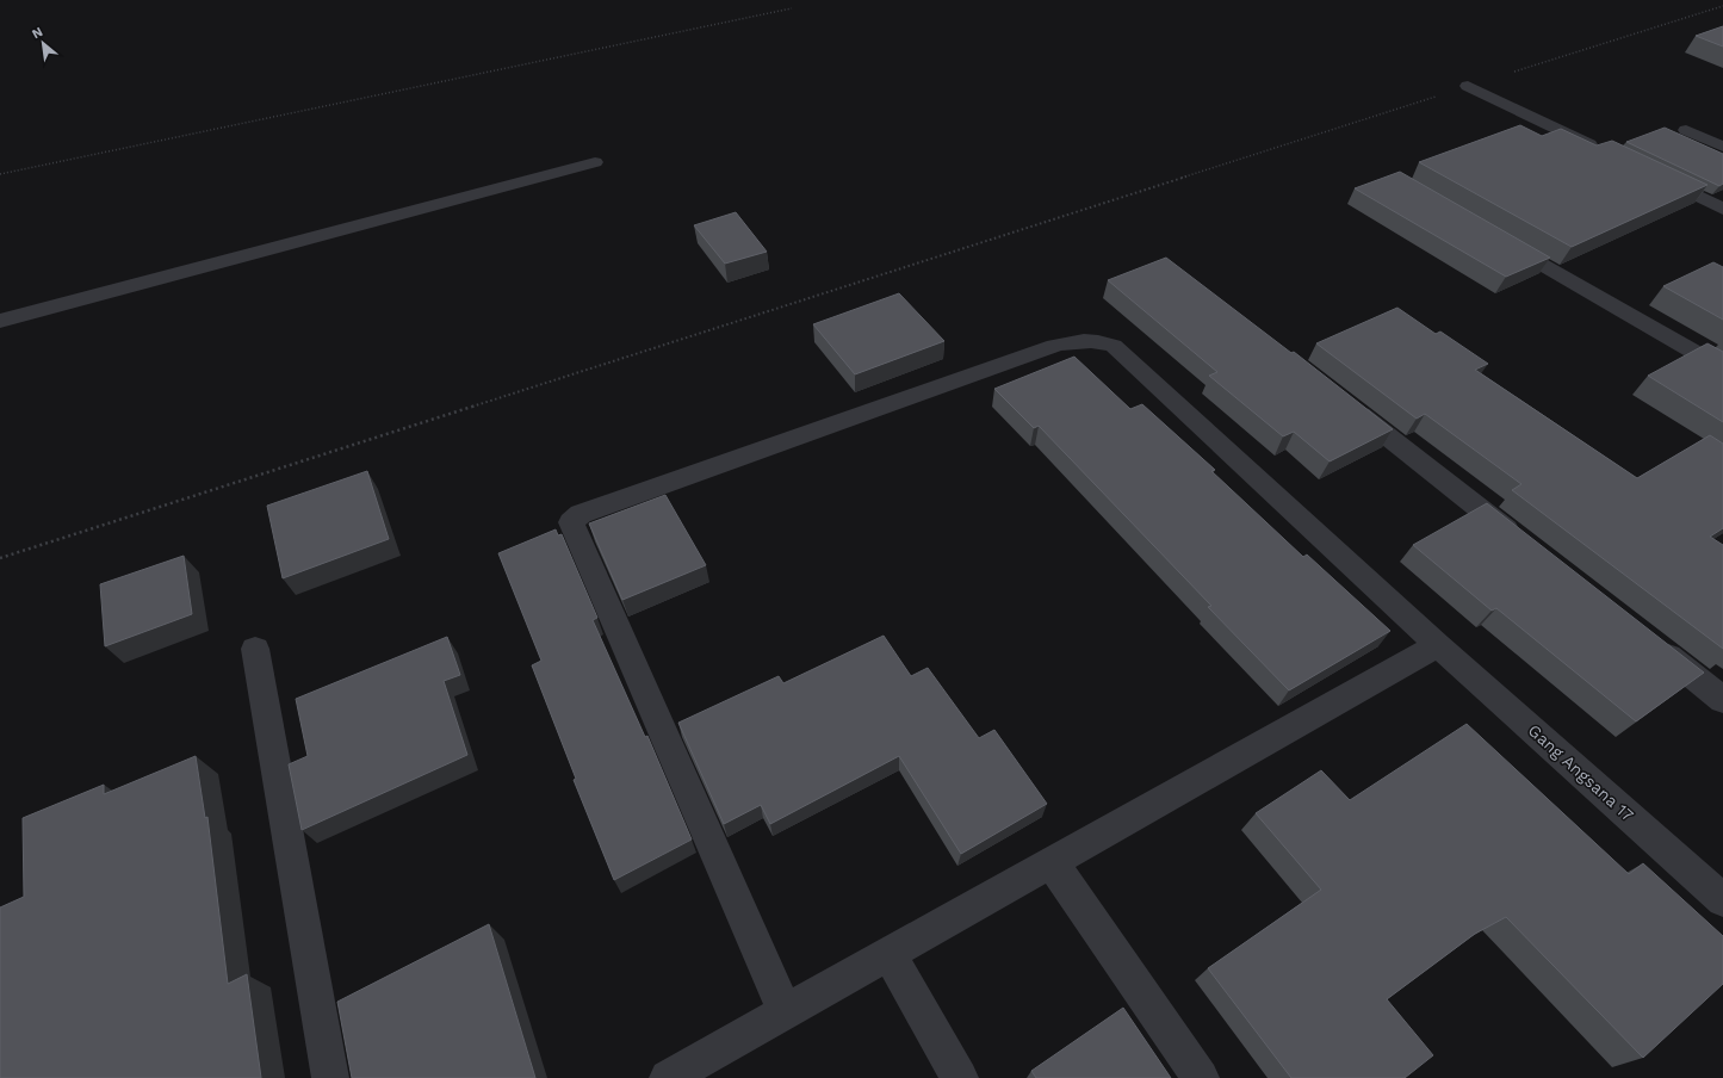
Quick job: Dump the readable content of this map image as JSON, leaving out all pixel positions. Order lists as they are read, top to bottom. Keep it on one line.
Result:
{"streets":{"street":["Gang Angsana 17"]},"north":"top left"}
